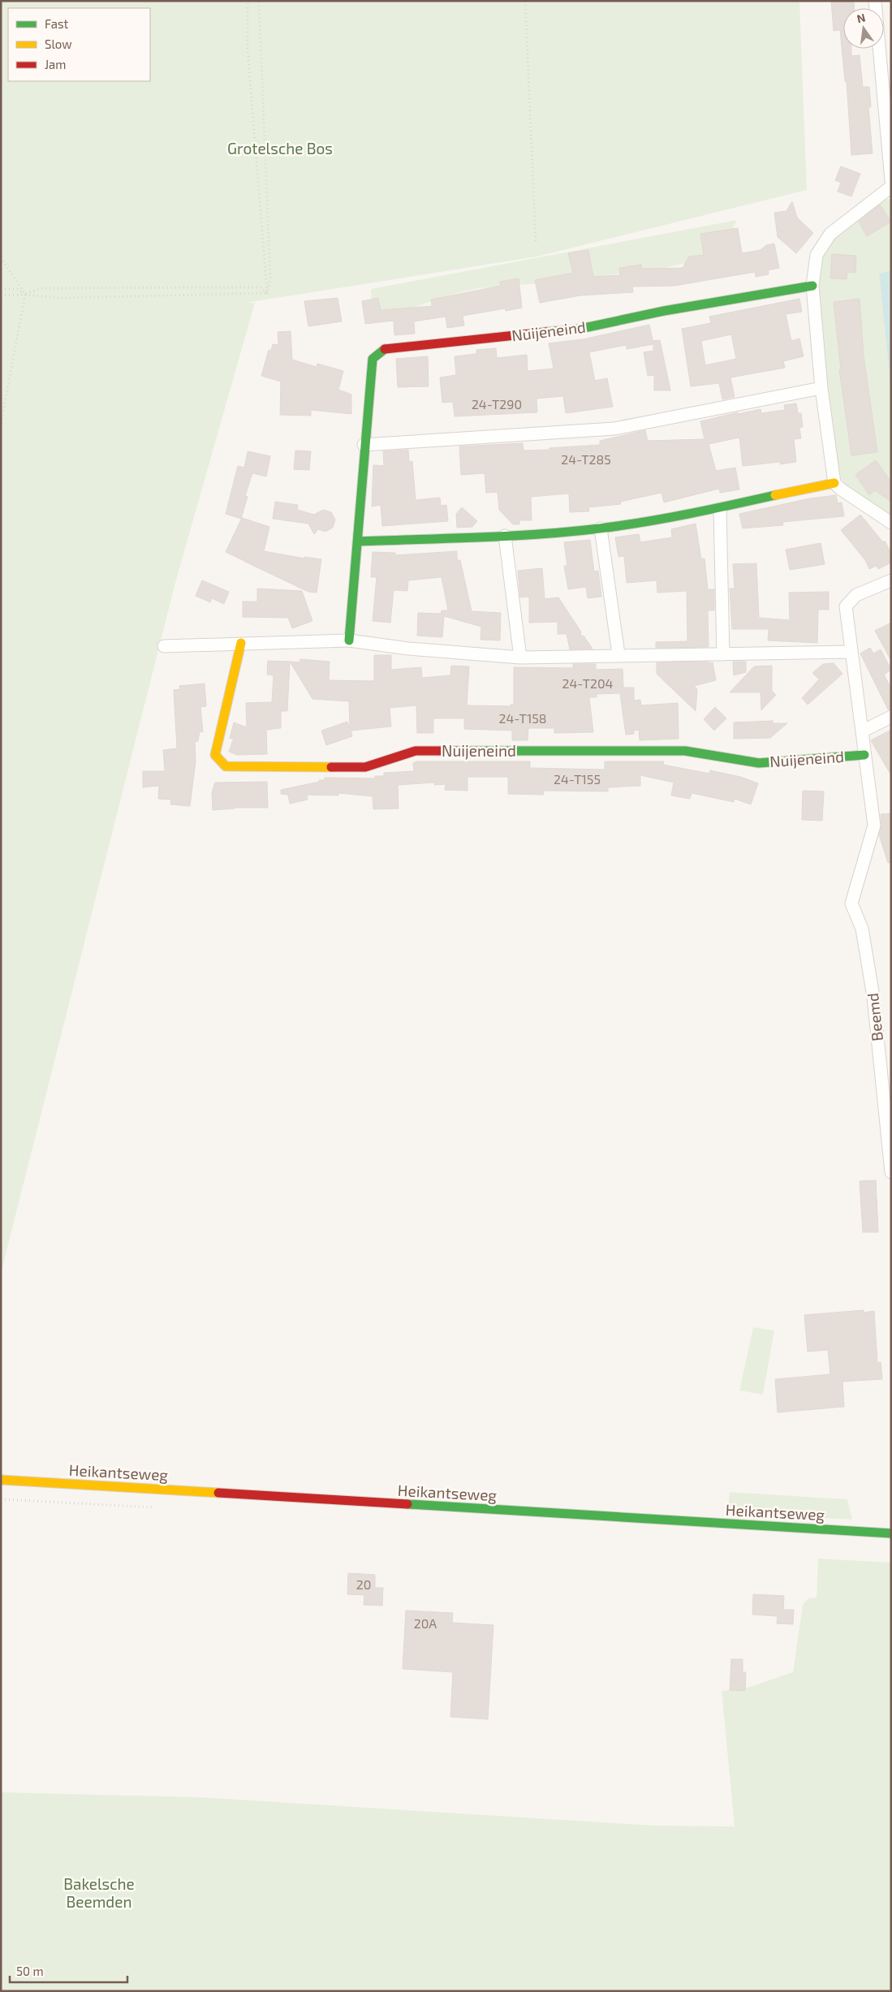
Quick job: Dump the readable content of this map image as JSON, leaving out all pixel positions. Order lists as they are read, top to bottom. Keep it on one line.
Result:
{"streets":{"street":["Nuijeneind","Beemd","Heikantseweg"]},"crossings":[["Nuijeneind","Beemd"]],"parks":["Grotelsche Bos","Bakelsche Beemden"],"house_numbers":["24-T290","24-T285","24-T204","24-T158","24-T155","20","20A"],"legend":["Fast","Slow","Jam"],"scale_bar":"50 m","north":"top"}
